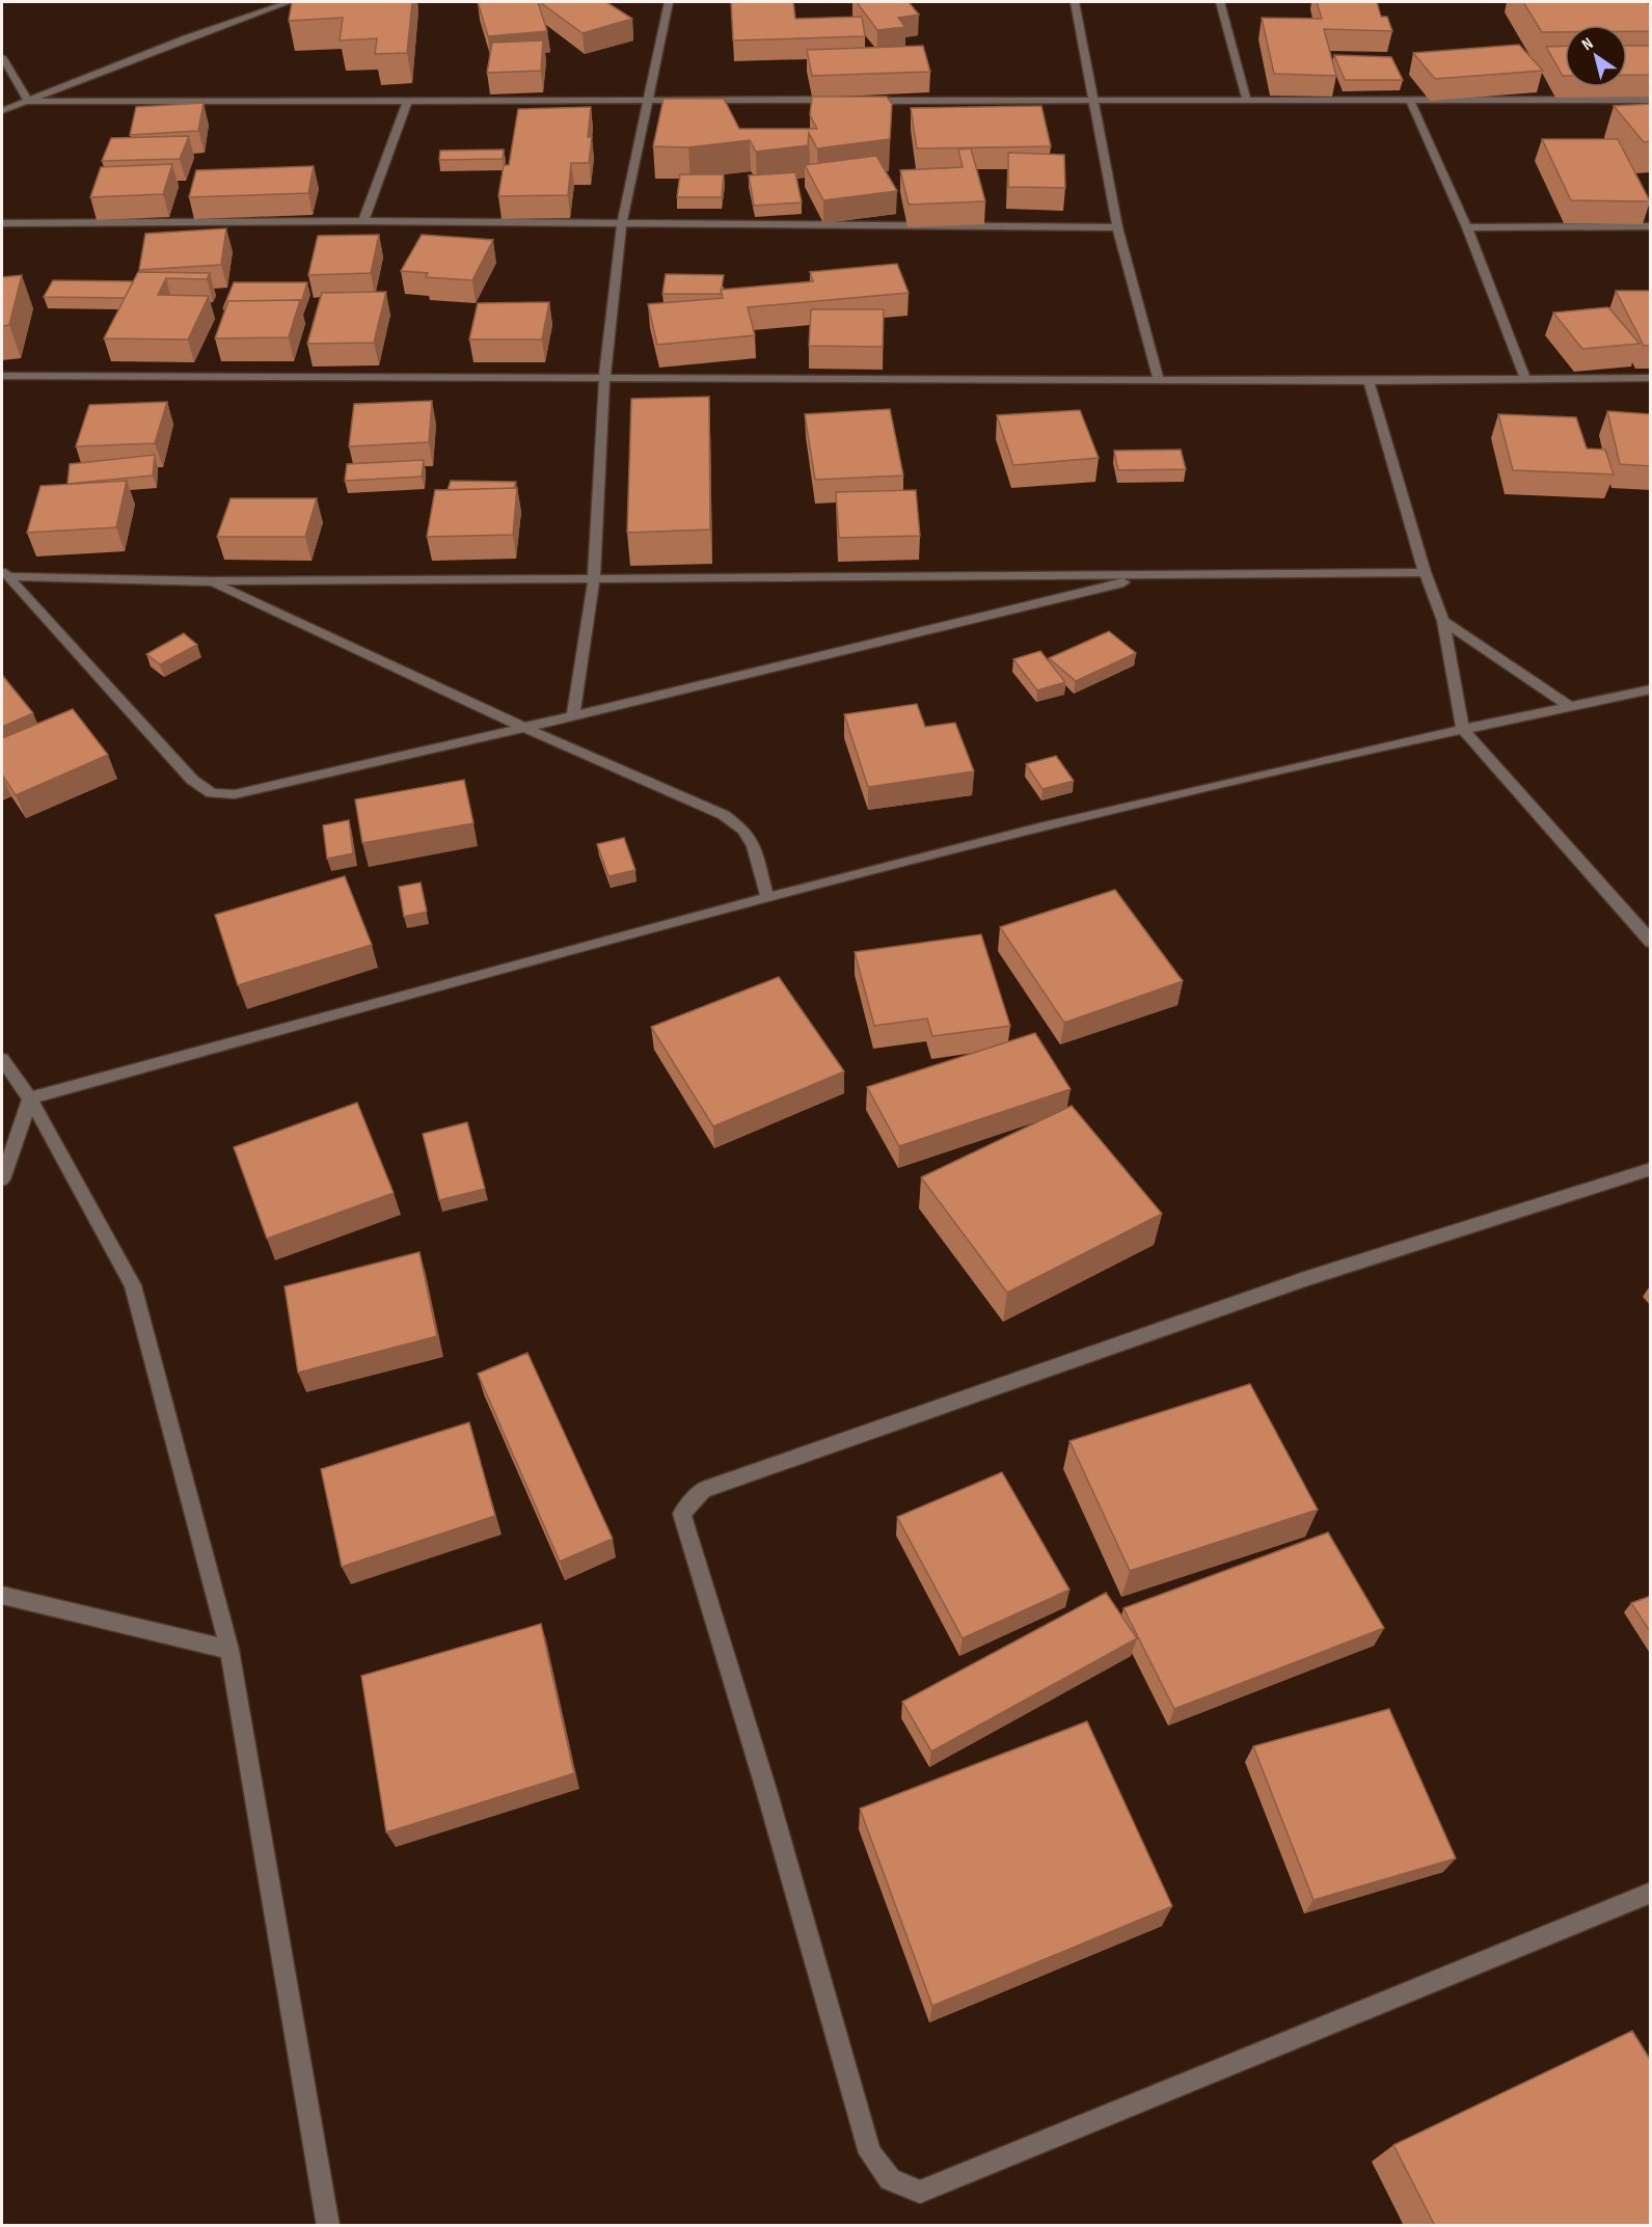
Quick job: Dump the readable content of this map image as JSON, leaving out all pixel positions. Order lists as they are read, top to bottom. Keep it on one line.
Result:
{"north":"top left"}
